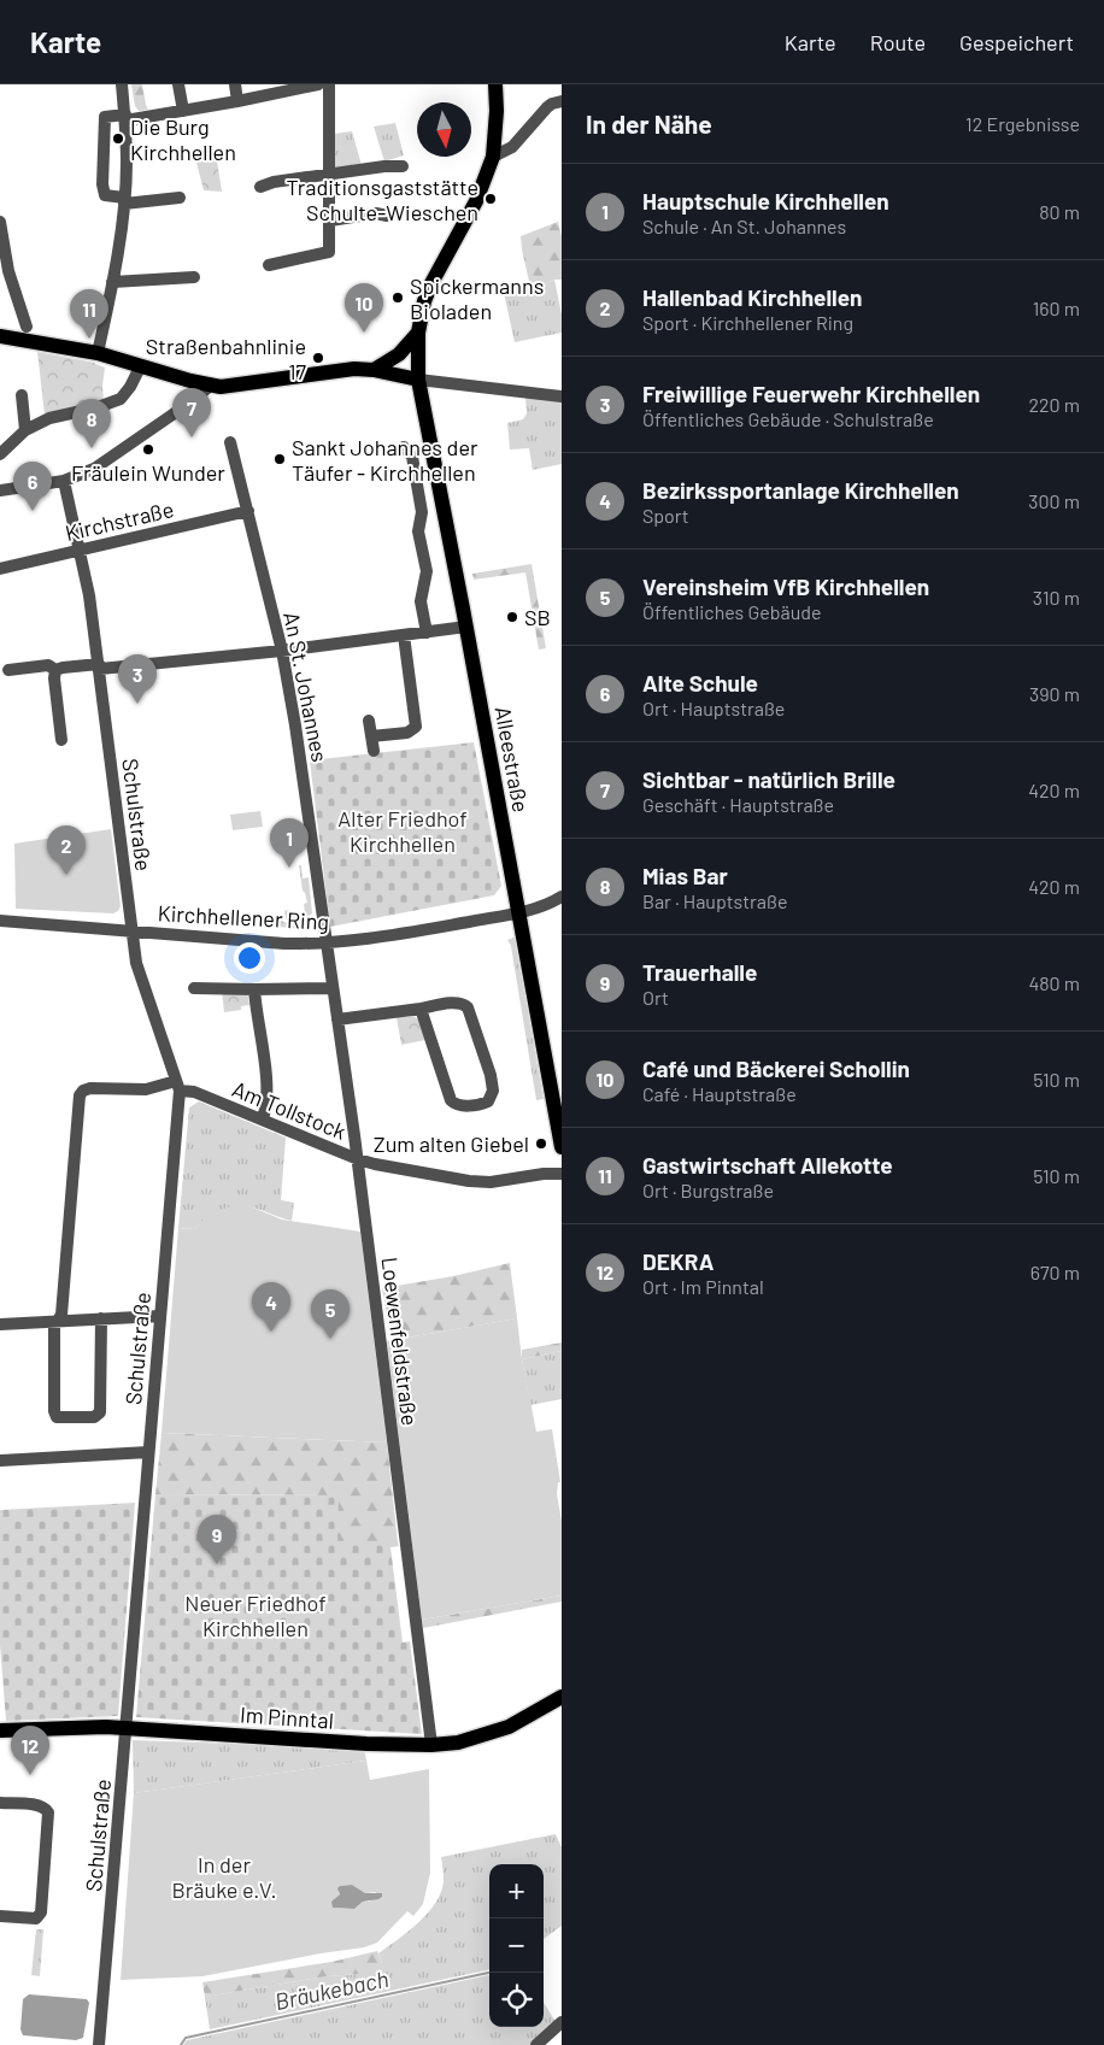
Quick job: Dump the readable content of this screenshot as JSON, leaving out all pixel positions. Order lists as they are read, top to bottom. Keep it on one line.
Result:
{"streets":{"main road":["Alleestraße","Im Pinntal"],"street":["Kirchstraße","An St. Johannes","Schulstraße","Kirchhellener Ring","Am Tollstock","Loewenfeldstraße"]},"crossings":[["Kirchstraße","An St. Johannes"],["Kirchstraße","Schulstraße"],["An St. Johannes","Kirchhellener Ring"],["An St. Johannes","Loewenfeldstraße"],["Alleestraße","Kirchhellener Ring"],["Schulstraße","Kirchhellener Ring"],["Schulstraße","Am Tollstock"],["Schulstraße","Im Pinntal"],["Kirchhellener Ring","Loewenfeldstraße"],["Am Tollstock","Loewenfeldstraße"],["Loewenfeldstraße","Im Pinntal"]],"water":["Bräukebach"],"parks":["Alter Friedhof Kirchhellen","Neuer Friedhof Kirchhellen","In der Bräuke e.V."],"places":["Die Burg Kirchhellen","Traditionsgaststätte Schulte-Wieschen","Spickermanns Bioladen","Straßenbahnlinie 17","Fräulein Wunder","Sankt Johannes der Täufer - Kirchhellen","SB","Zum alten Giebel"],"north":"bottom","page":{"header":"Karte","nav":["Karte","Route","Gespeichert"],"heading":["In der Nähe","12 Ergebnisse"],"list":[{"mark":"1","name":"Hauptschule Kirchhellen","note":"Schule · An St. Johannes","value":"80 m"},{"mark":"2","name":"Hallenbad Kirchhellen","note":"Sport · Kirchhellener Ring","value":"160 m"},{"mark":"3","name":"Freiwillige Feuerwehr Kirchhellen","note":"Öffentliches Gebäude · Schulstraße","value":"220 m"},{"mark":"4","name":"Bezirkssportanlage Kirchhellen","note":"Sport","value":"300 m"},{"mark":"5","name":"Vereinsheim VfB Kirchhellen","note":"Öffentliches Gebäude","value":"310 m"},{"mark":"6","name":"Alte Schule","note":"Ort · Hauptstraße","value":"390 m"},{"mark":"7","name":"Sichtbar - natürlich Brille","note":"Geschäft · Hauptstraße","value":"420 m"},{"mark":"8","name":"Mias Bar","note":"Bar · Hauptstraße","value":"420 m"},{"mark":"9","name":"Trauerhalle","note":"Ort","value":"480 m"},{"mark":"10","name":"Café und Bäckerei Schollin","note":"Café · Hauptstraße","value":"510 m"},{"mark":"11","name":"Gastwirtschaft Allekotte","note":"Ort · Burgstraße","value":"510 m"},{"mark":"12","name":"DEKRA","note":"Ort · Im Pinntal","value":"670 m"}],"pins":["10","11","7","8","6","3","1","2","4","5","9","12"],"map_buttons":["+","−"]}}
